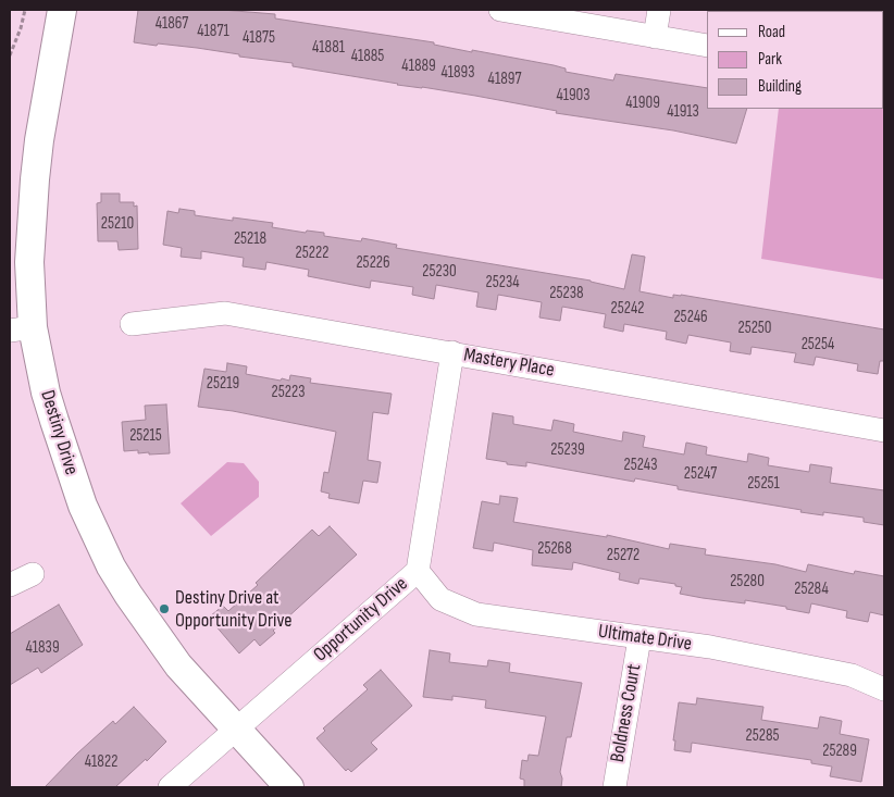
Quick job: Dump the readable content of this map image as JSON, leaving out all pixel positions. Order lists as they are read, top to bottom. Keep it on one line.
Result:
{"streets":{"street":["Mastery Place","Destiny Drive","Opportunity Drive","Ultimate Drive","Boldness Court"]},"crossings":[["Mastery Place","Opportunity Drive"],["Destiny Drive","Opportunity Drive"],["Opportunity Drive","Ultimate Drive"],["Ultimate Drive","Boldness Court"]],"places":["Destiny Drive at Opportunity Drive"],"house_numbers":["41867","41871","41875","41881","41885","41889","41893","41897","41903","41909","41913","25210","25218","25222","25226","25230","25234","25238","25242","25246","25250","25254","25219","25223","25215","25239","25243","25247","25251","25268","25272","25280","25284","41839","25285","25289","41822"],"legend":["Road","Park","Building"]}
